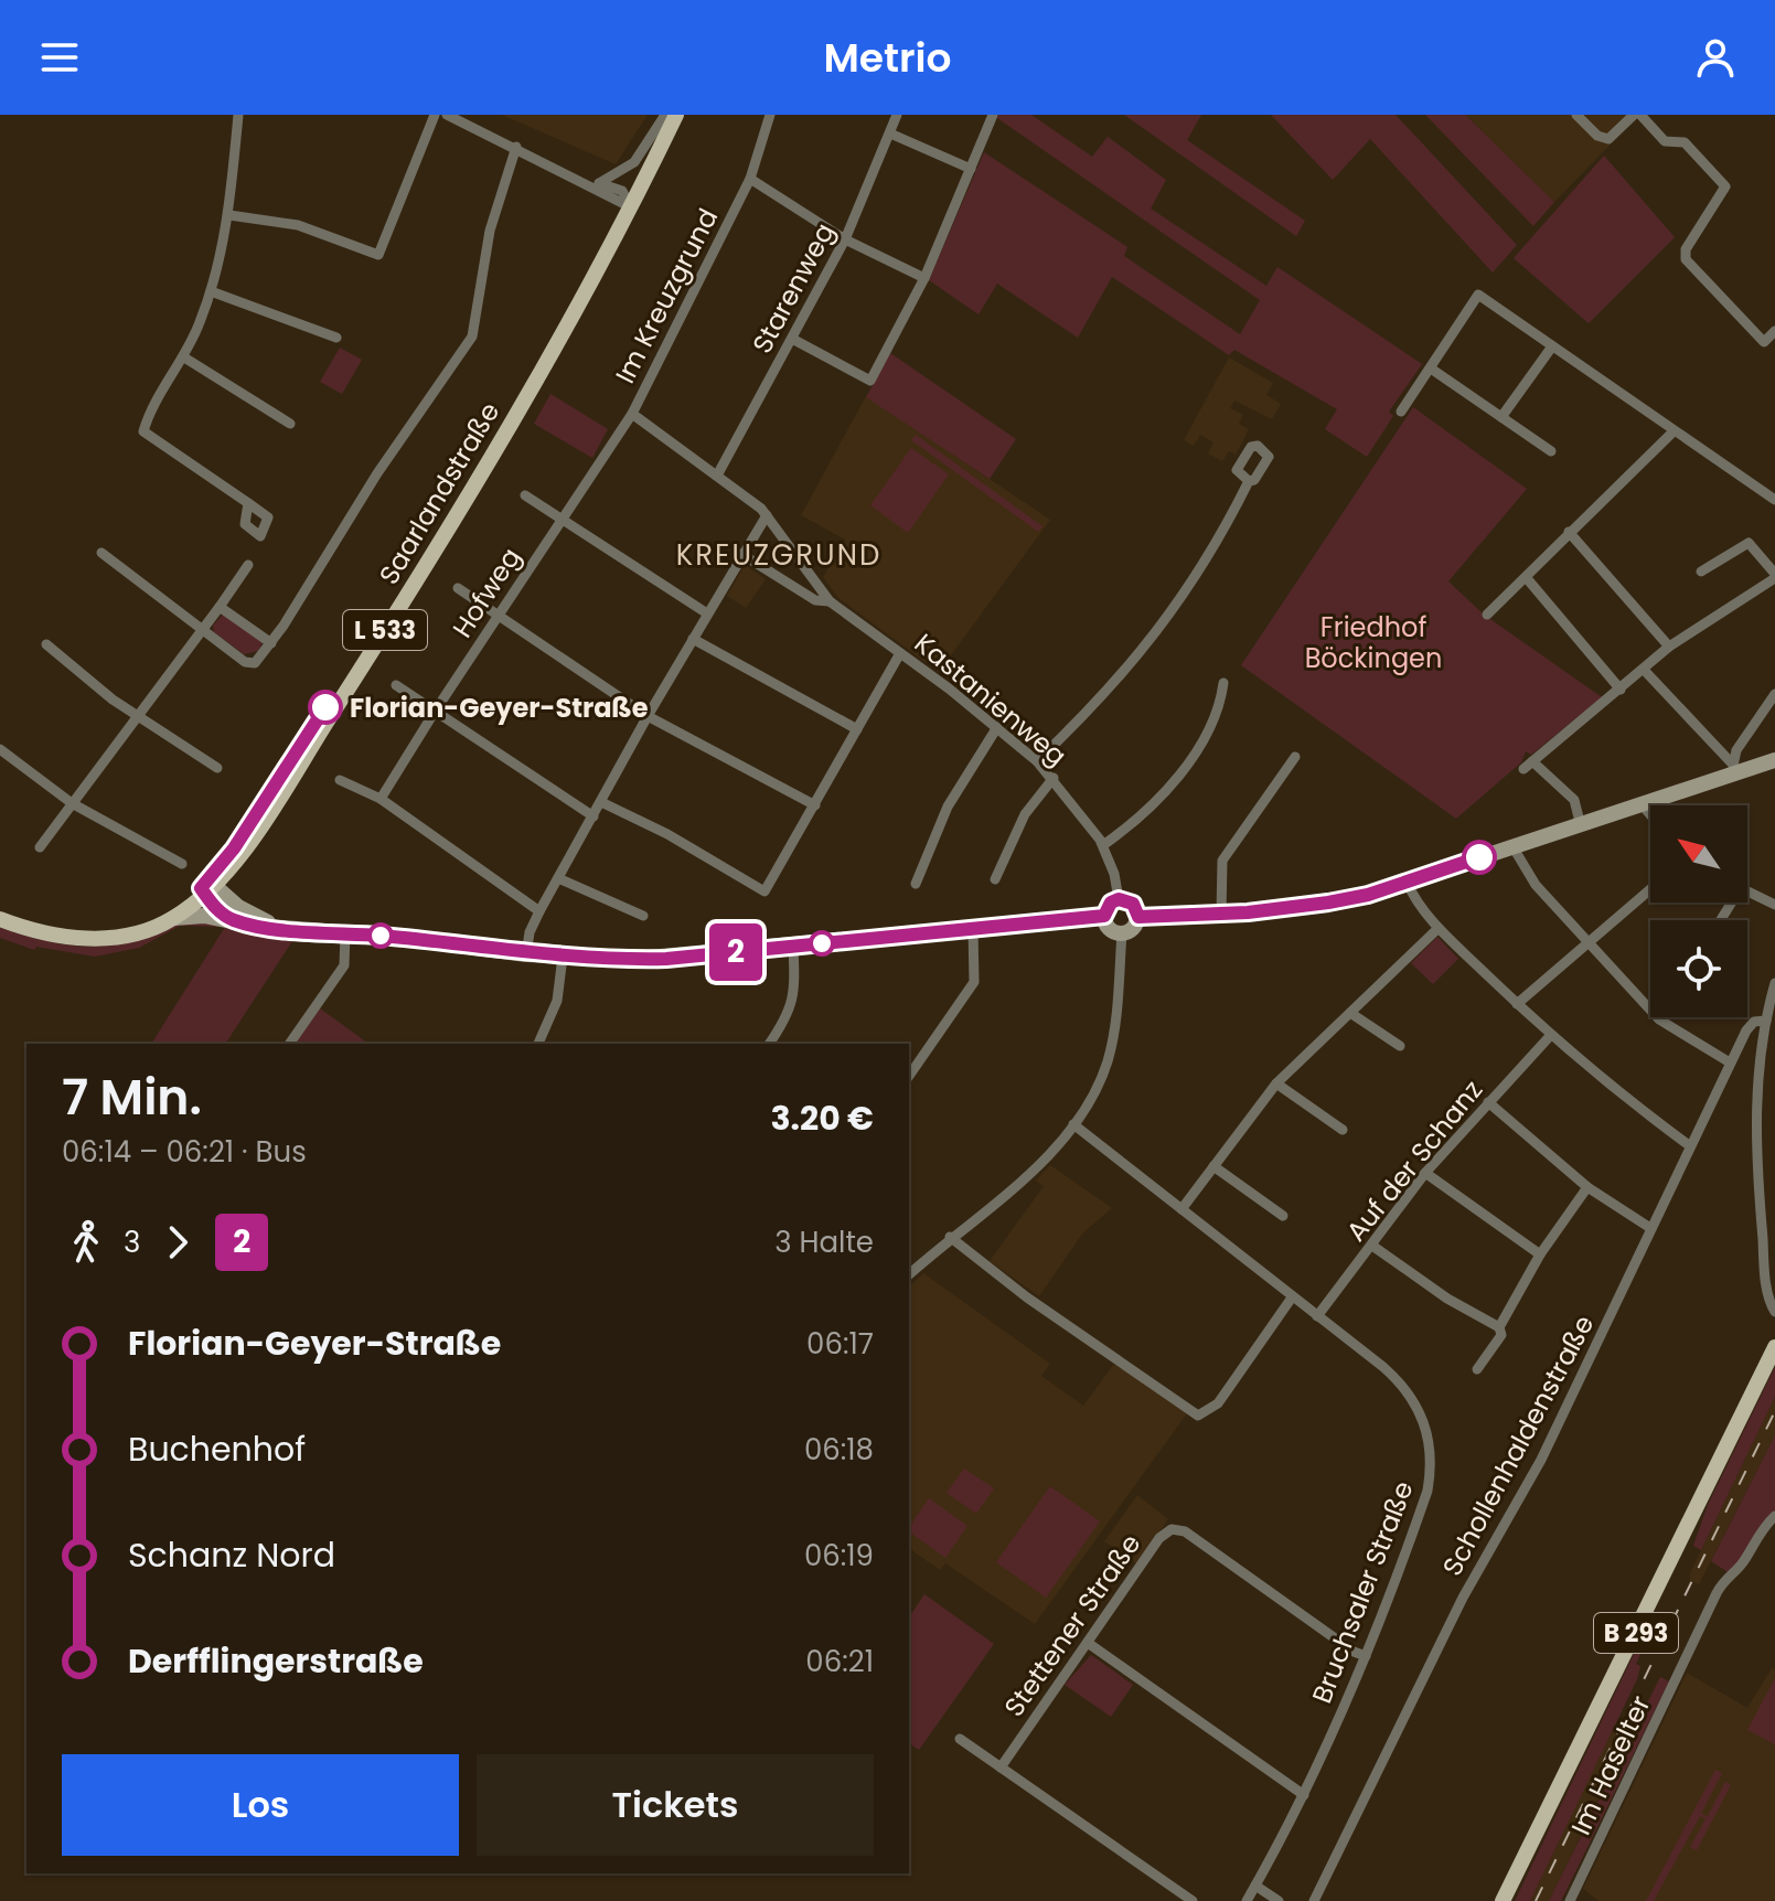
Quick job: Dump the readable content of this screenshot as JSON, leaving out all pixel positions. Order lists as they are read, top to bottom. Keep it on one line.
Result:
{"streets":{"main road":["Saarlandstraße","L 533","B 293"],"street":["Starenweg","Im Kreuzgrund","Hofweg","Kastanienweg","Auf der Schanz","Schollenhaldenstraße","Bruchsaler Straße","Stettener Straße","Im Haselter"]},"crossings":[["Starenweg","Im Kreuzgrund"],["Im Kreuzgrund","Hofweg"],["Im Kreuzgrund","Kastanienweg"],["Saarlandstraße","L 533"],["Auf der Schanz","Bruchsaler Straße"],["Bruchsaler Straße","Stettener Straße"]],"districts":["KREUZGRUND"],"parks":["Friedhof Böckingen"],"places":["Florian-Geyer-Straße"],"lines":["bus line 2"],"north":"top left","page":{"header":"Metrio","on_map":"2","heading":["7 Min.","06:14 – 06:21 · Bus","3.20 €"],"legs":["3","2","3 Halte"],"list":[{"name":"Florian-Geyer-Straße","value":"06:17"},{"name":"Buchenhof","value":"06:18"},{"name":"Schanz Nord","value":"06:19"},{"name":"Derfflingerstraße","value":"06:21"}],"buttons":["Los","Tickets"]}}
